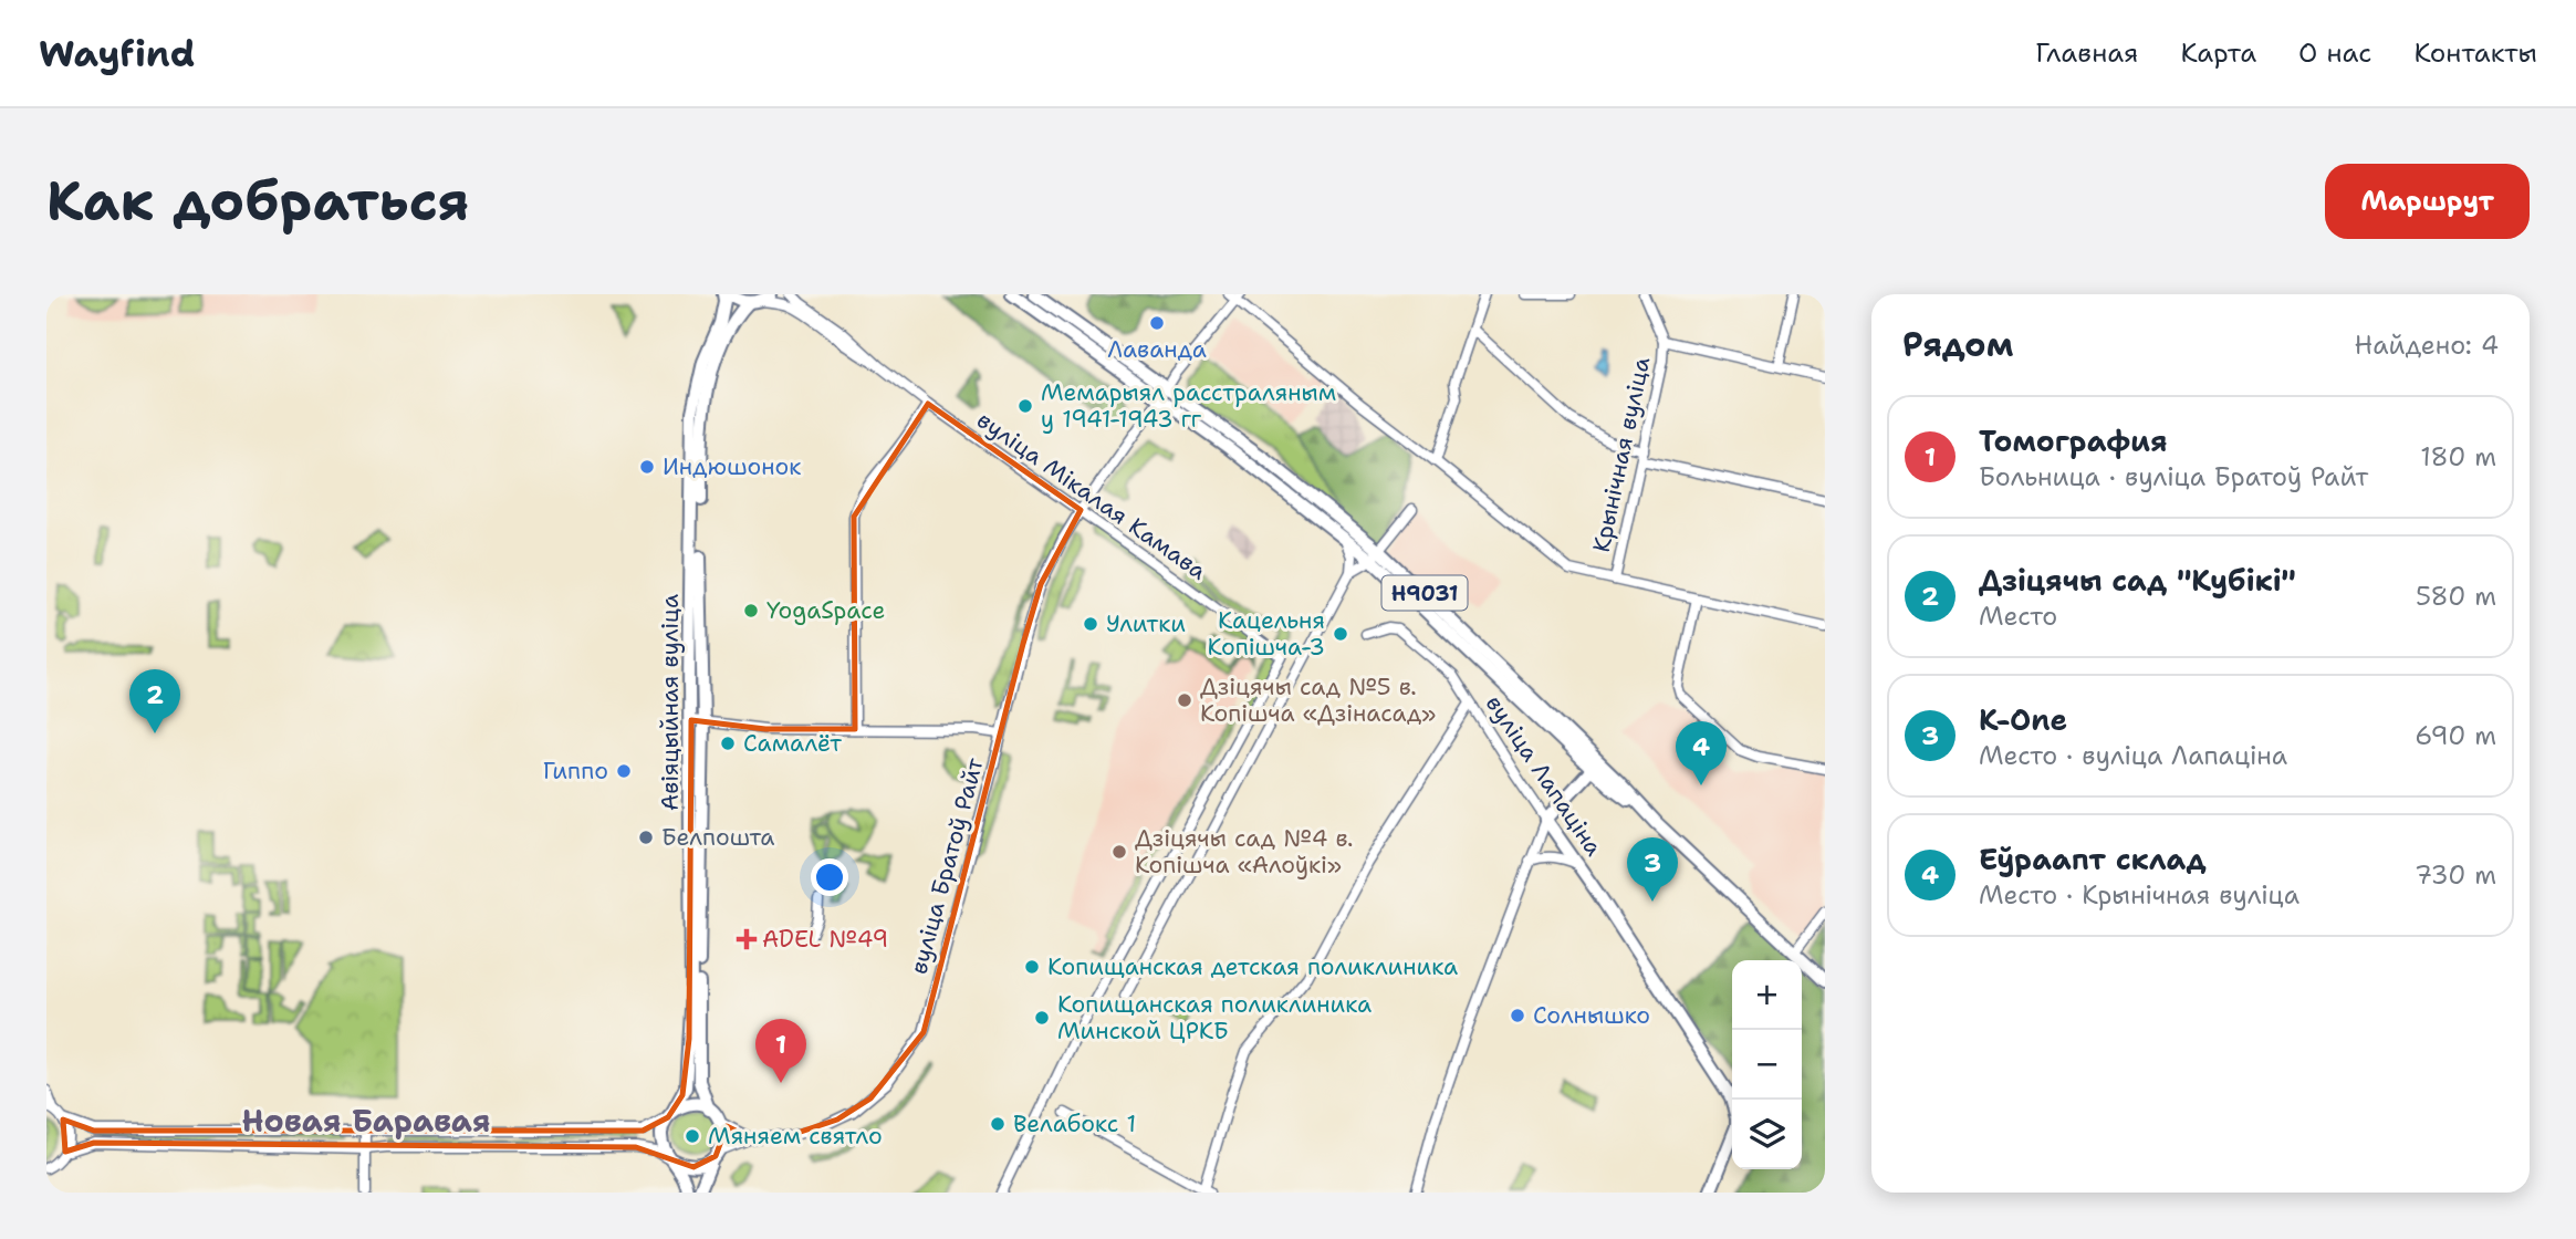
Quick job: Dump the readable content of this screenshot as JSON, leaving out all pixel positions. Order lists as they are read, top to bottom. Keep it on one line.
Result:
{"streets":{"main road":["Н9031","Авіяцыйная вуліца","вуліца Лапаціна"],"street":["Крынічная вуліца","вуліца Мікалая Камава","вуліца Братоў Райт"]},"crossings":[["вуліца Мікалая Камава","Авіяцыйная вуліца"],["вуліца Мікалая Камава","вуліца Братоў Райт"],["Н9031","вуліца Братоў Райт"]],"districts":["Новая Баравая"],"places":{"other":["Лаванда","Мемарыял расстраляным у 1941-1943 гг","Индюшонок","YogaSpace","Улитки","Кацельня Копішча-3","Дзіцячы сад №5 в. Копішча «Дзінасад»","Самалёт","Гиппо","Белпошта","Дзіцячы сад №4 в. Копішча «Алоўкі»","Копищанская детская поликлиника","Солнышко","Копищанская поликлиника Минской ЦРКБ","Велабокс 1","Мяняем святло"],"health":["ADEL №49"]},"page":{"header":"Wayfind","nav":["Главная","Карта","О нас","Контакты"],"buttons":"Маршрут","title":"Как добраться","heading":["Рядом","Найдено: 4"],"list":[{"mark":"1","name":"Томография","note":"Больница · вуліца Братоў Райт","value":"180 m"},{"mark":"2","name":"Дзіцячы сад \"Кубікі\"","note":"Место","value":"580 m"},{"mark":"3","name":"K-One","note":"Место · вуліца Лапаціна","value":"690 m"},{"mark":"4","name":"Еўраапт склад","note":"Место · Крынічная вуліца","value":"730 m"}],"pins":["2","4","3","1"],"map_buttons":["+","−"]}}
